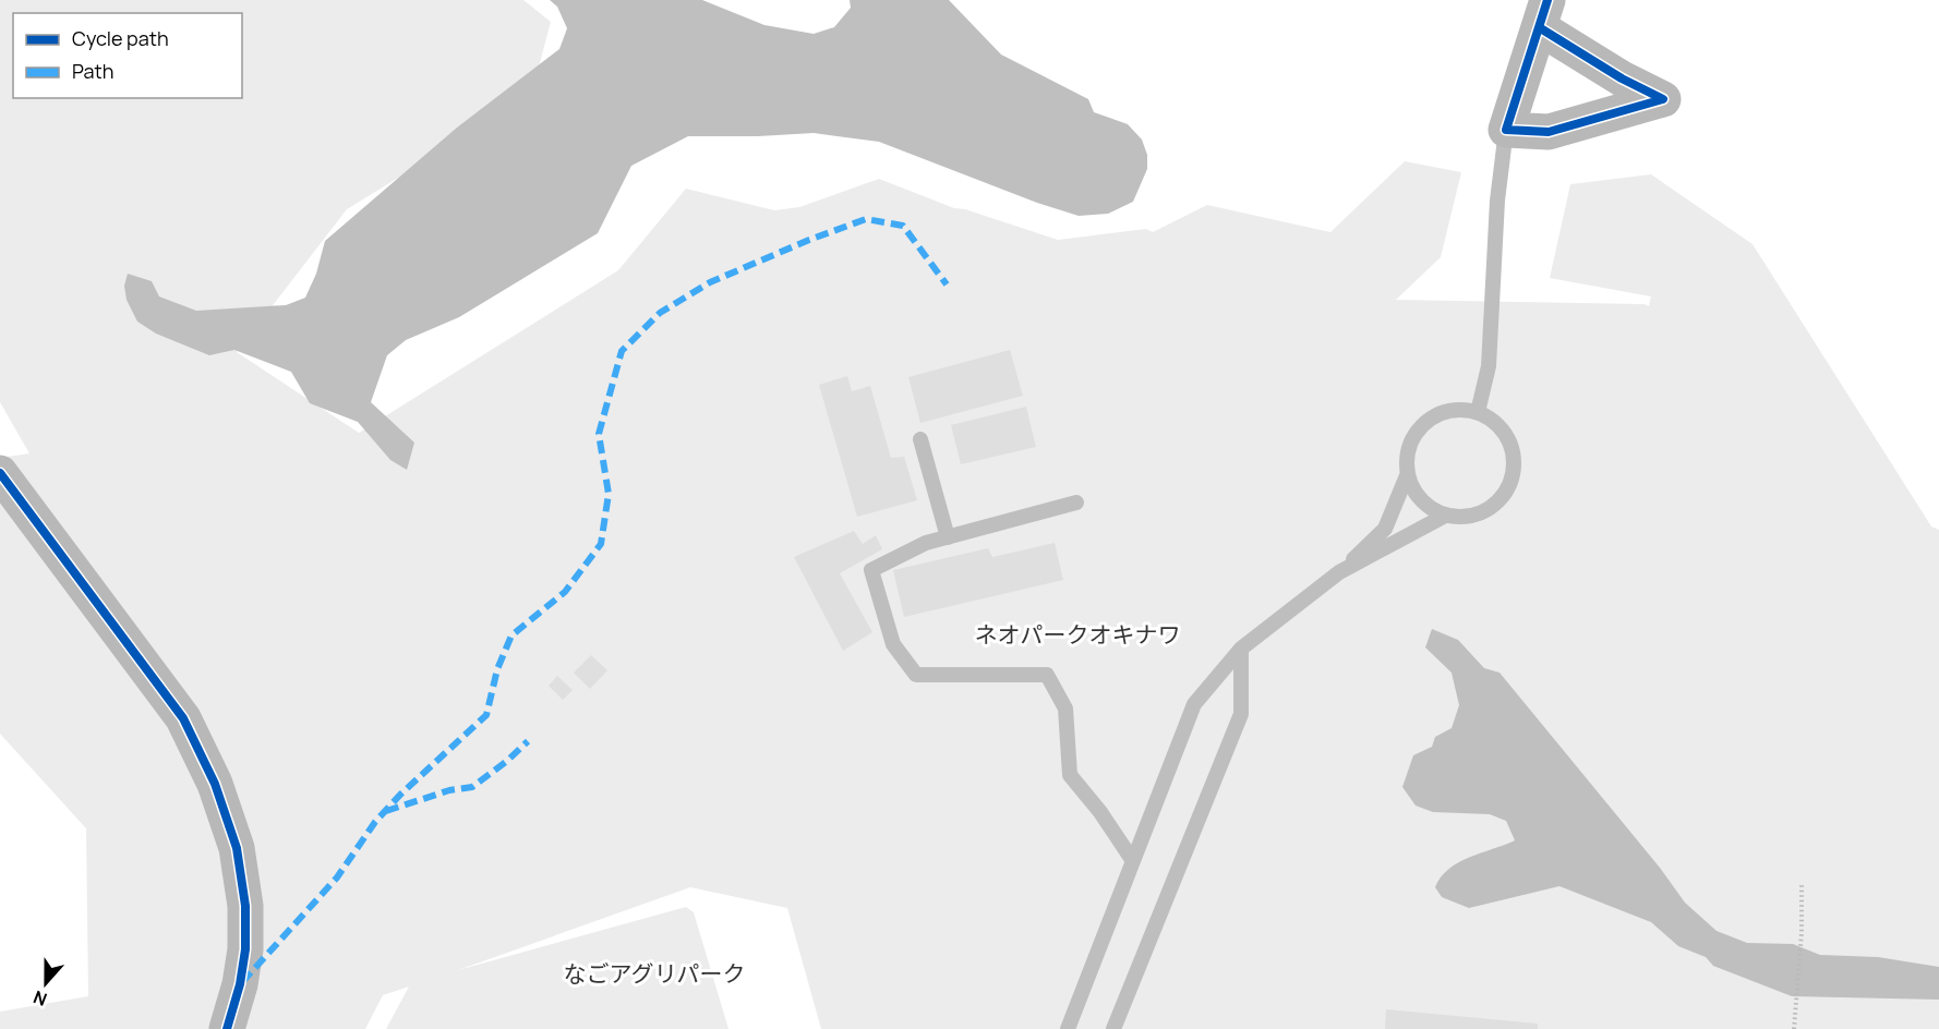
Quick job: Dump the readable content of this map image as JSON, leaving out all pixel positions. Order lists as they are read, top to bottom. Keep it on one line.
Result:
{"parks":["ネオパークオキナワ","なごアグリパーク"],"legend":["Cycle path","Path"],"north":"bottom"}
